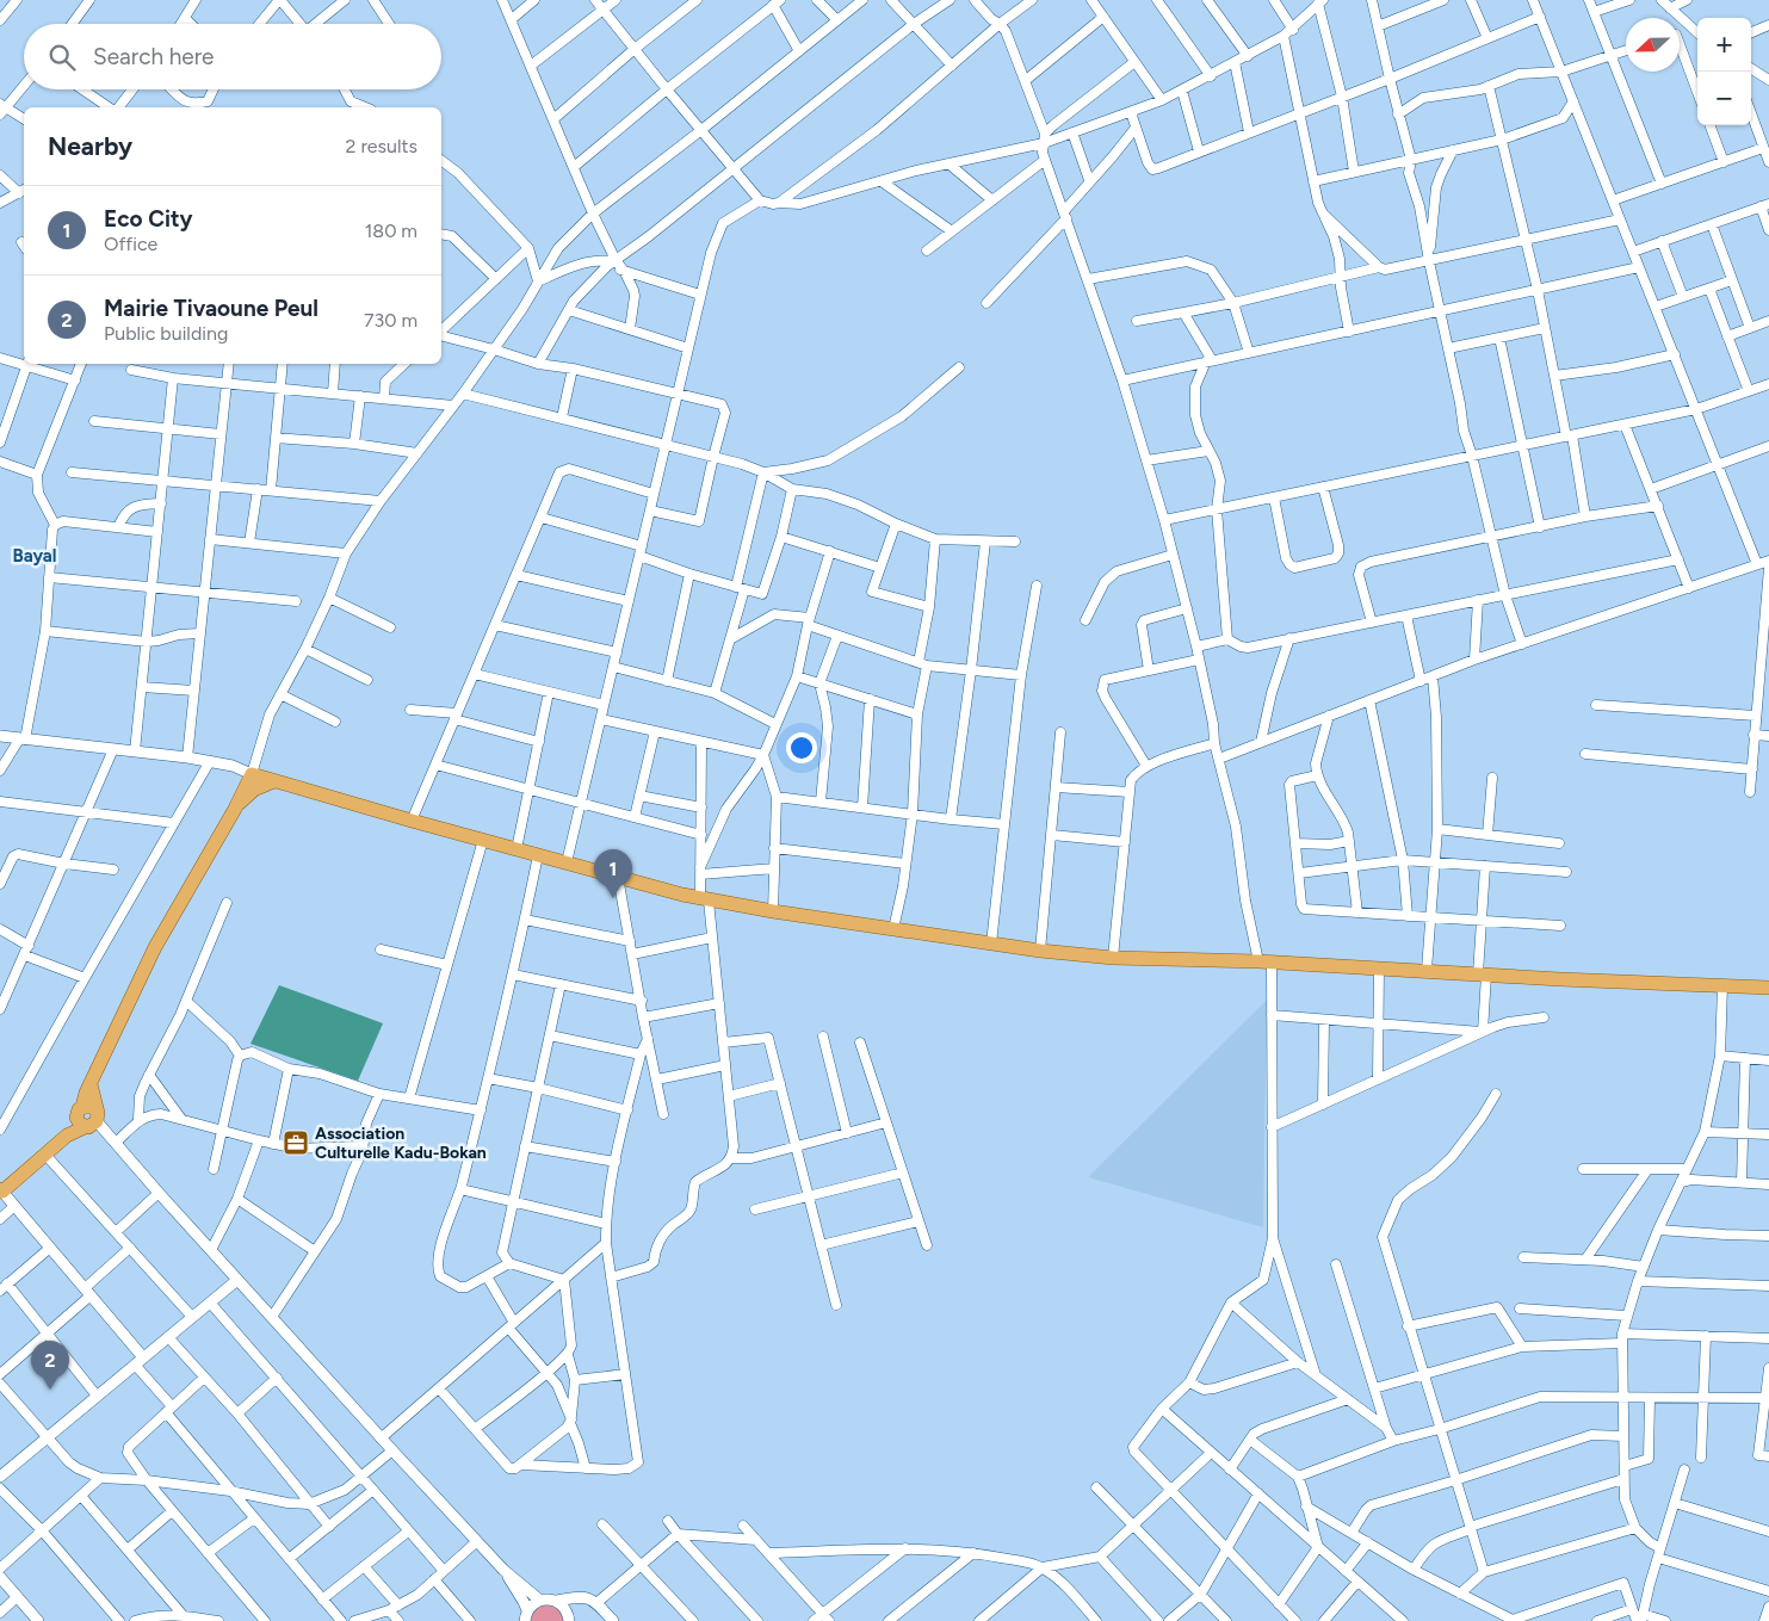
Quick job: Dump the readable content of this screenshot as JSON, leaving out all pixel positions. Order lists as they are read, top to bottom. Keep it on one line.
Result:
{"districts":["Bayal"],"places":{"office":["Association Culturelle Kadu-Bokan"]},"north":"left","page":{"map_buttons":["+","−"],"search":"Search here","heading":["Nearby","2 results"],"list":[{"mark":"1","name":"Eco City","note":"Office","value":"180 m"},{"mark":"2","name":"Mairie Tivaoune Peul","note":"Public building","value":"730 m"}],"pins":["1","2"]}}
